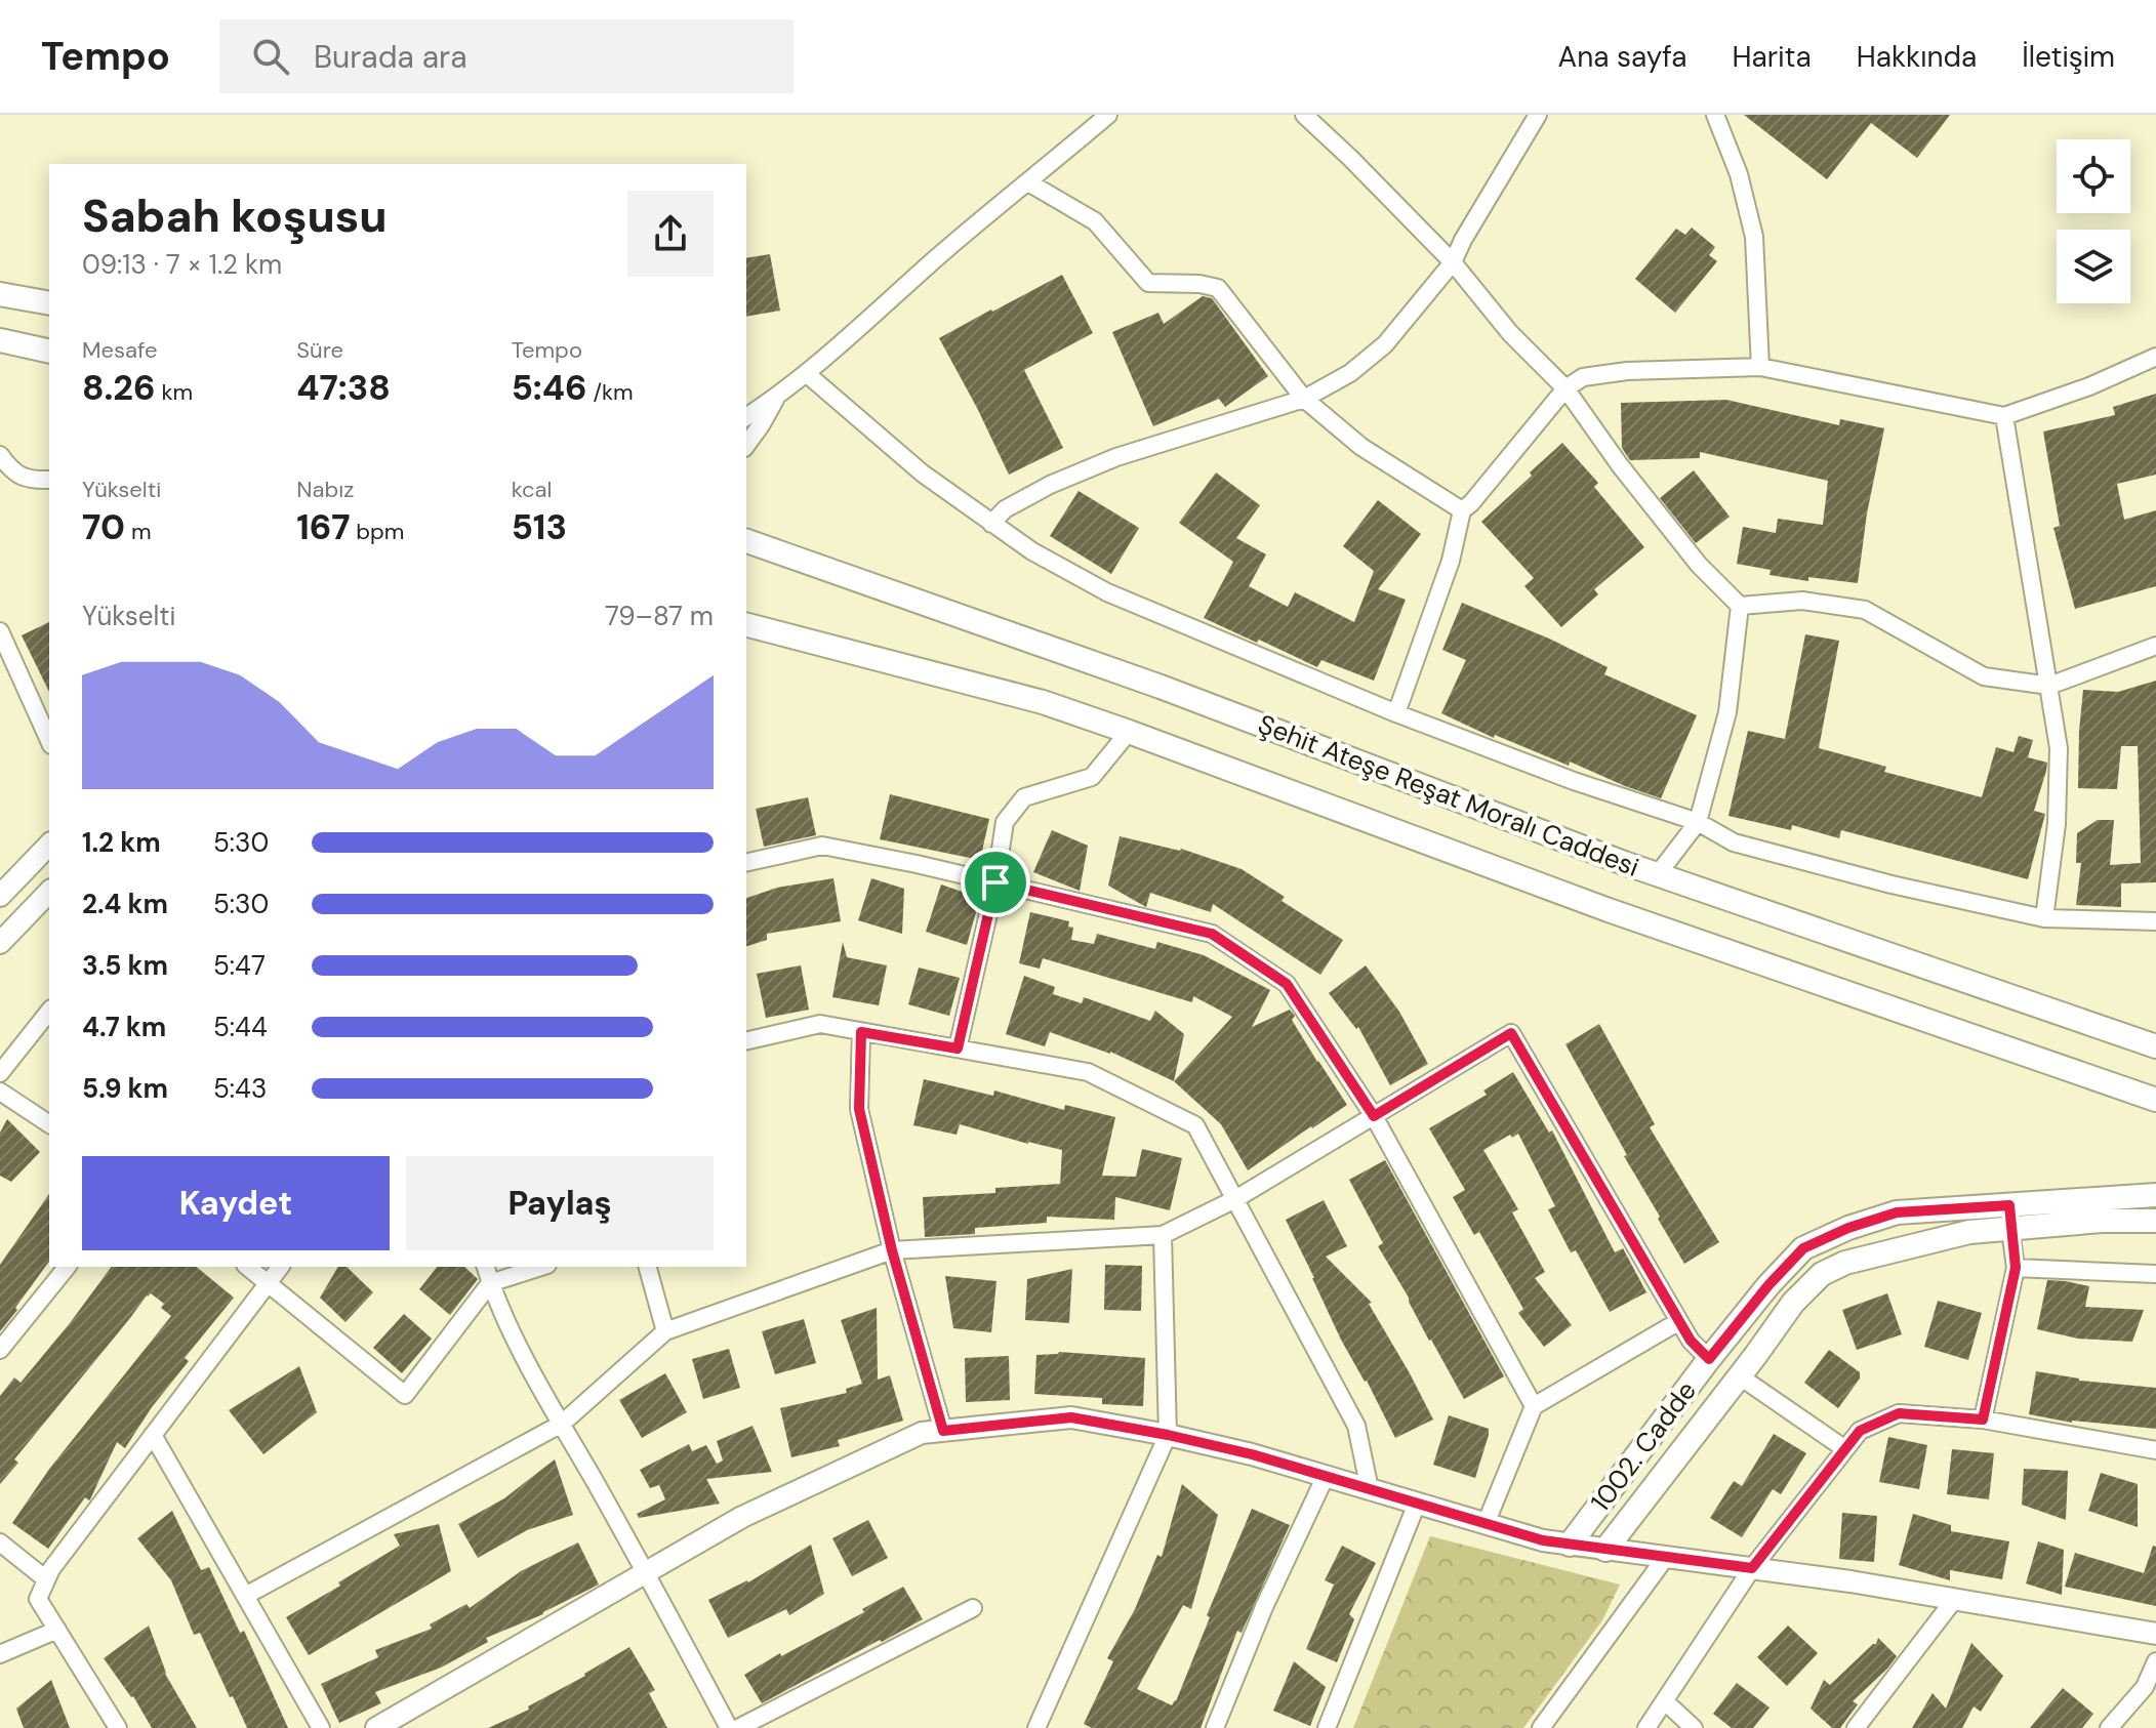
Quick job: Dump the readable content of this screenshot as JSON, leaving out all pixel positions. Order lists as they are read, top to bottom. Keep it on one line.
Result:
{"streets":{"main road":["Şehit Ateşe Reşat Moralı Caddesi","1002. Cadde"]},"page":{"header":"Tempo","search":"Burada ara","nav":["Ana sayfa","Harita","Hakkında","İletişim"],"heading":["Sabah koşusu","09:13 · 7 × 1.2 km"],"stats":[["Mesafe","8.26 km"],["Süre","47:38"],["Tempo","5:46 /km"],["Yükselti","70 m"],["Nabız","167 bpm"],["kcal","513"]],"chart":["Yükselti","79–87 m"],"list":[{"name":"1.2 km","note":"5:30"},{"name":"2.4 km","note":"5:30"},{"name":"3.5 km","note":"5:47"},{"name":"4.7 km","note":"5:44"},{"name":"5.9 km","note":"5:43"}],"buttons":["Kaydet","Paylaş"]}}
